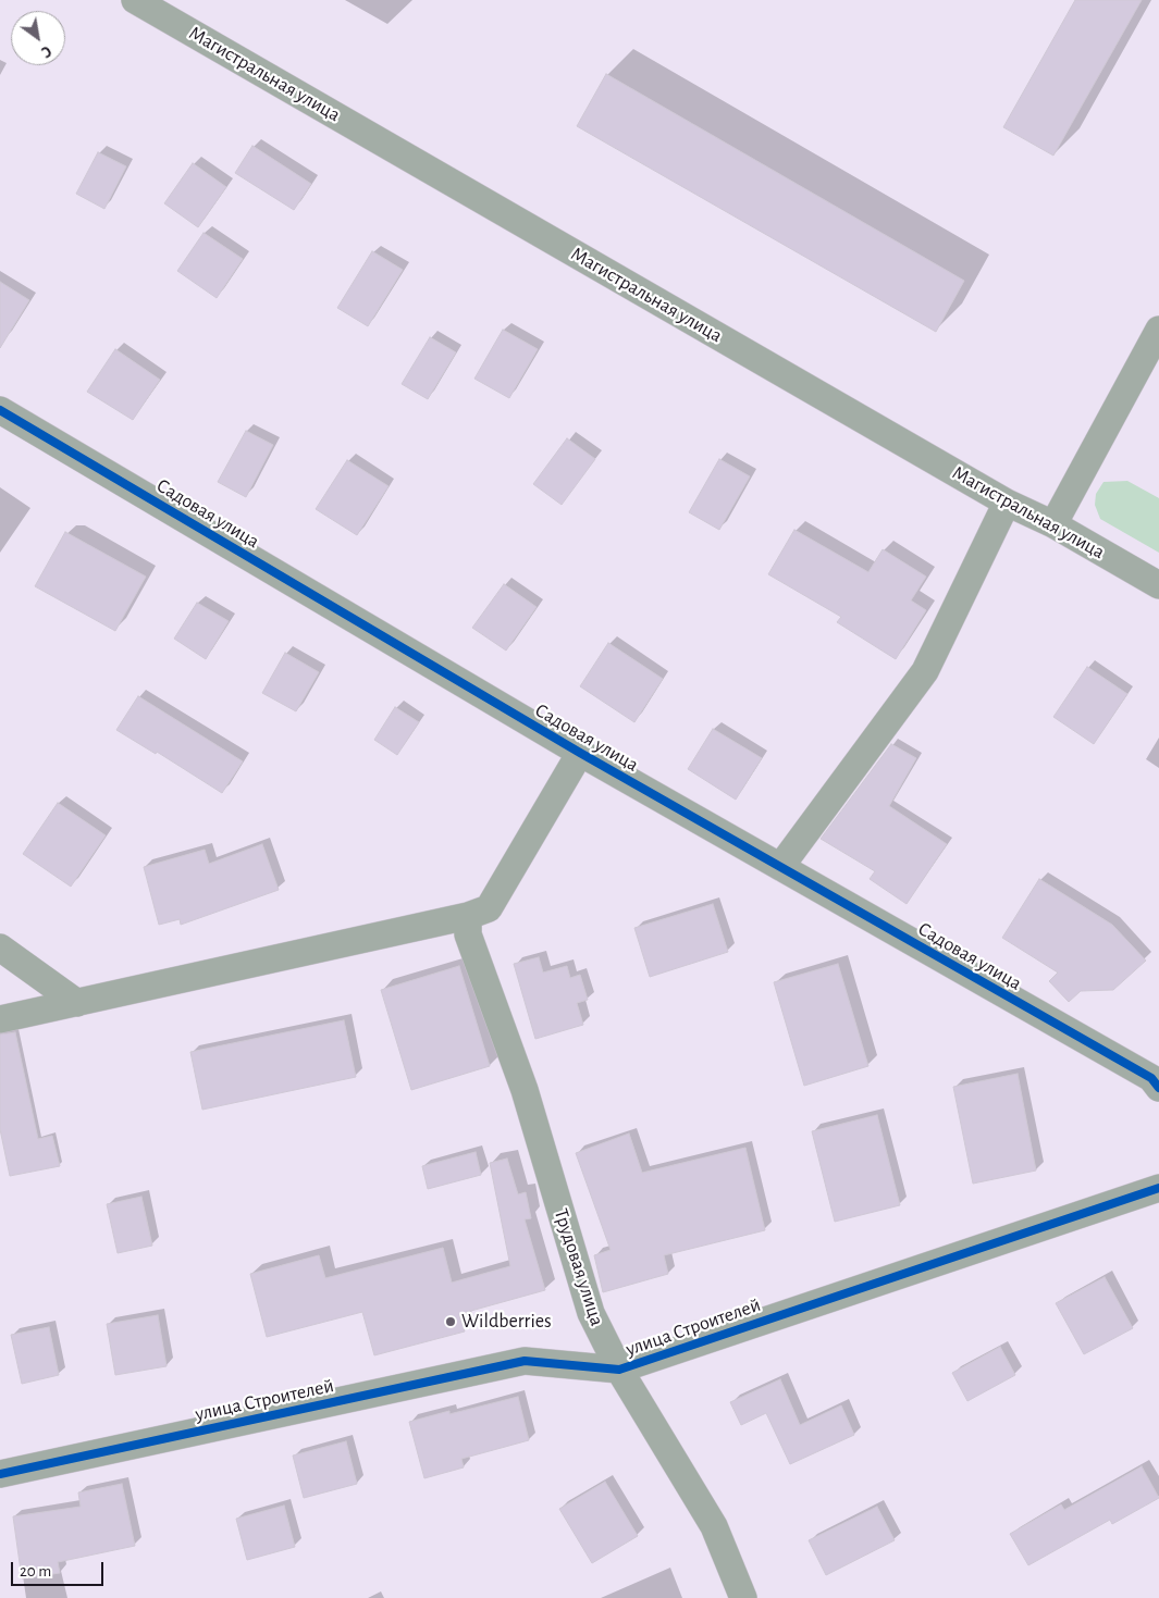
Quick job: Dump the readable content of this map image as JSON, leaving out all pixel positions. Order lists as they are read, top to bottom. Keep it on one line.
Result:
{"streets":{"street":["Магистральная улица","Садовая улица","Трудовая улица","улица Строителей"]},"crossings":[["Трудовая улица","улица Строителей"]],"places":["Wildberries"],"scale_bar":"20 m","north":"bottom right"}
